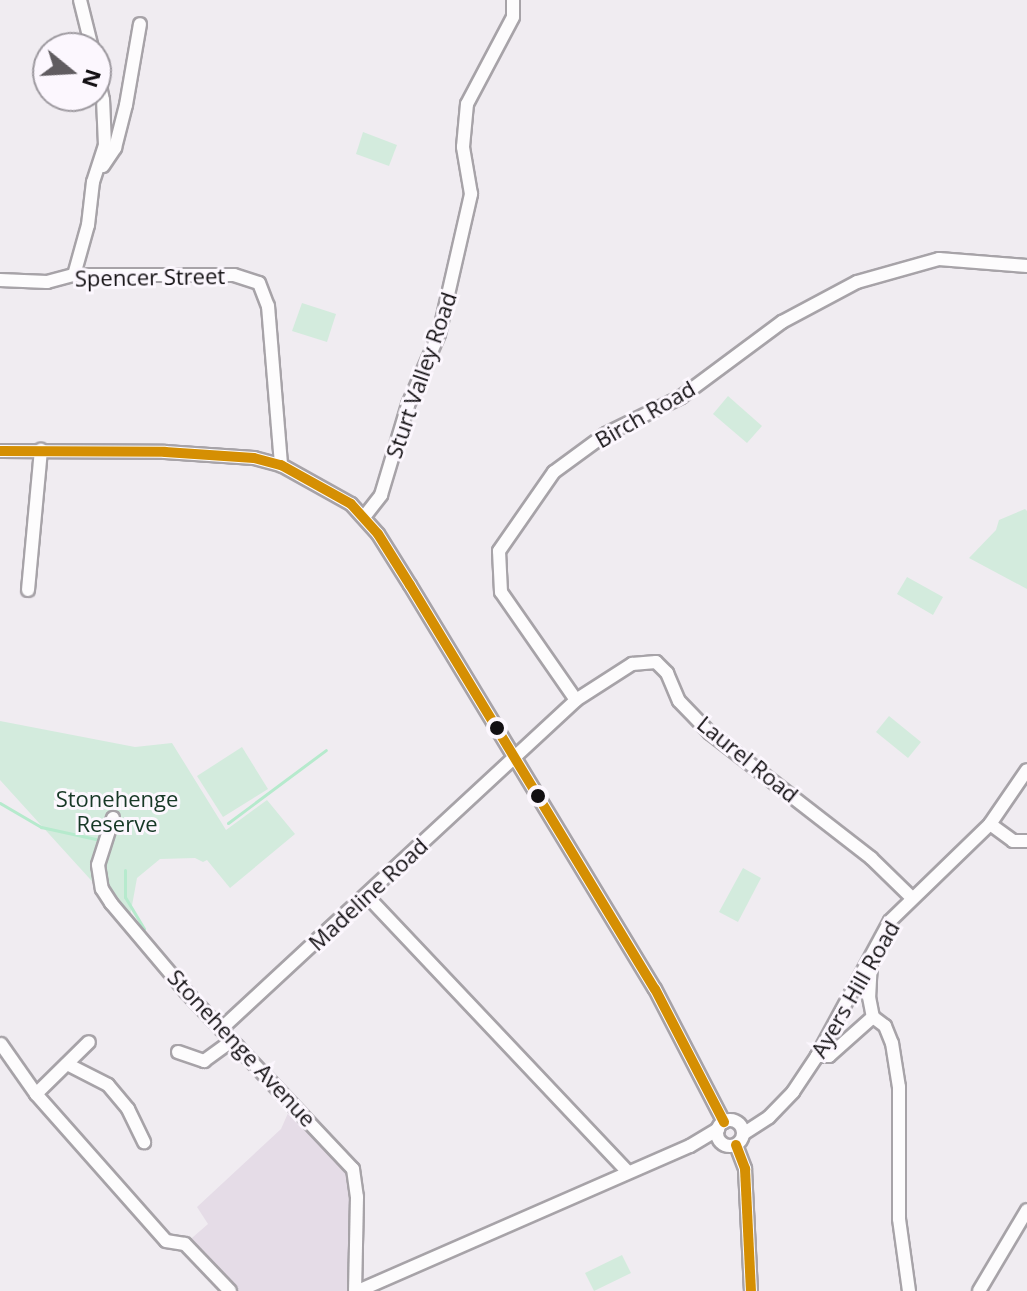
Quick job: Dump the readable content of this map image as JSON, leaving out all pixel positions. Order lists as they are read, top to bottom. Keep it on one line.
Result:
{"streets":{"street":["Spencer Street","Sturt Valley Road","Birch Road","Laurel Road","Madeline Road","Ayers Hill Road","Stonehenge Avenue"]},"crossings":[["Birch Road","Laurel Road"],["Laurel Road","Madeline Road"],["Laurel Road","Ayers Hill Road"],["Madeline Road","Stonehenge Avenue"]],"parks":["Stonehenge Reserve"],"north":"right"}
